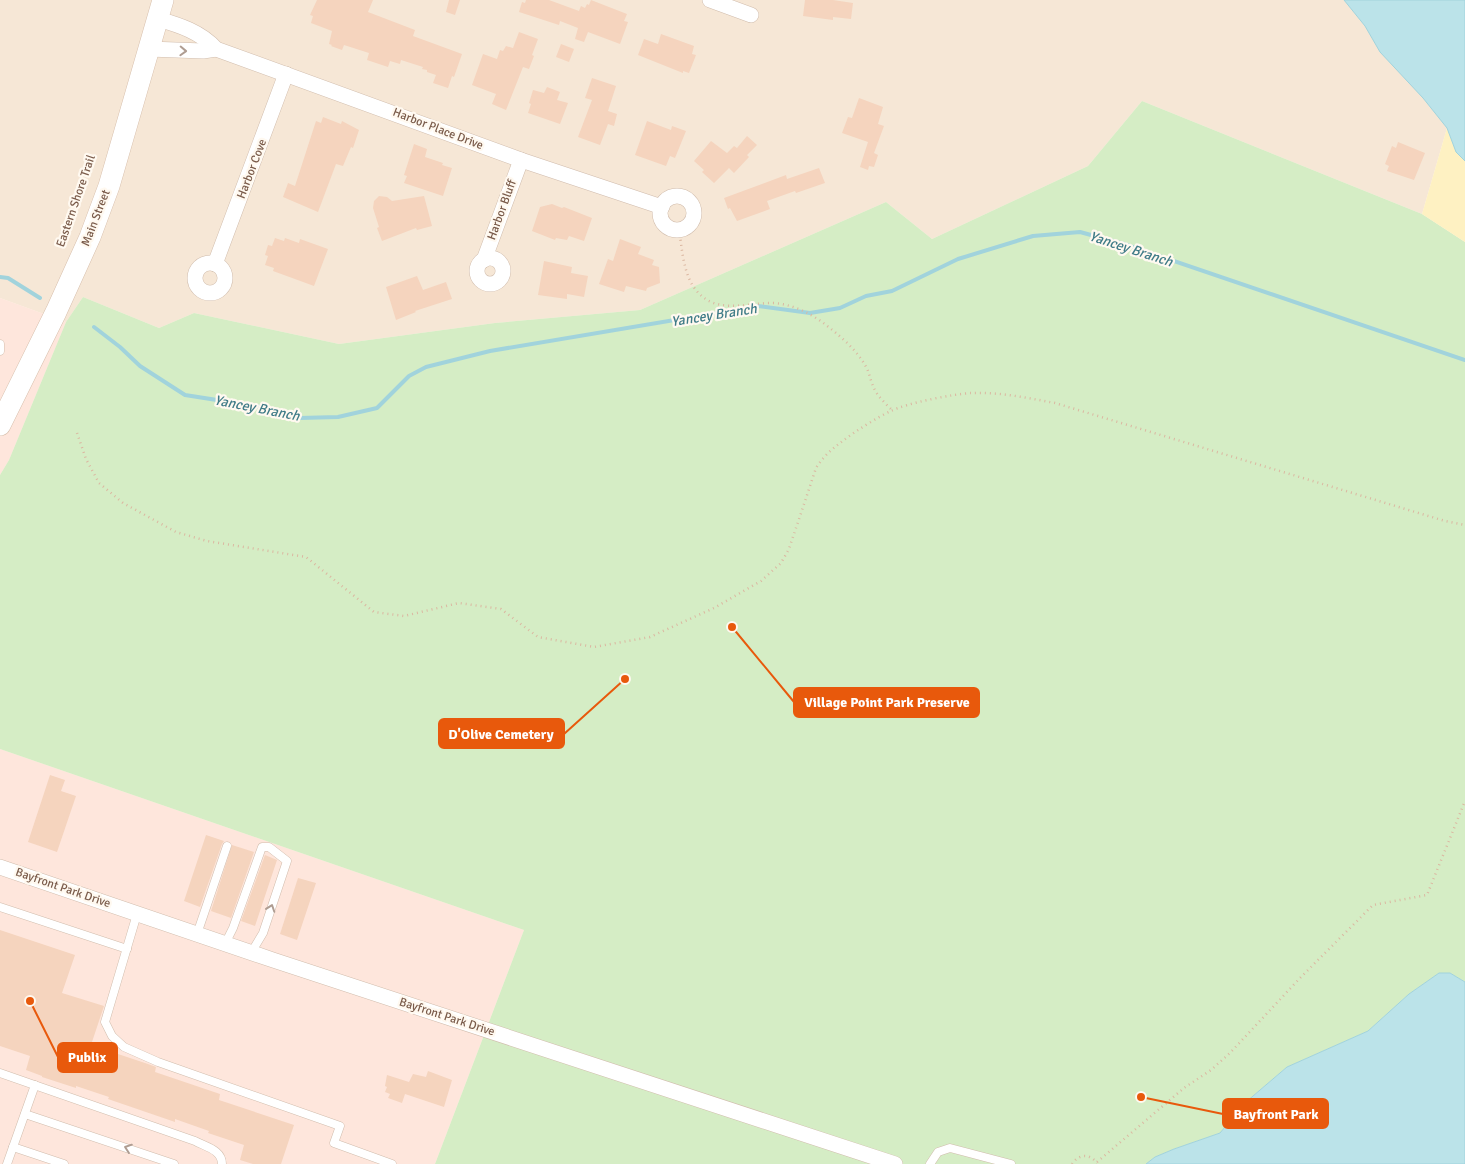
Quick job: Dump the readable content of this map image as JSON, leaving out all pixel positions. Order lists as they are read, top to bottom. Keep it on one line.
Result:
{"streets":{"main road":["Main Street"],"street":["Harbor Place Drive","Harbor Cove","Harbor Bluff","Bayfront Park Drive"]},"crossings":[["Harbor Place Drive","Harbor Cove"],["Harbor Place Drive","Harbor Bluff"],["Harbor Place Drive","Main Street"]],"water":["Yancey Branch"],"places":["Village Point Park Preserve","D'Olive Cemetery","Publix","Bayfront Park"]}
